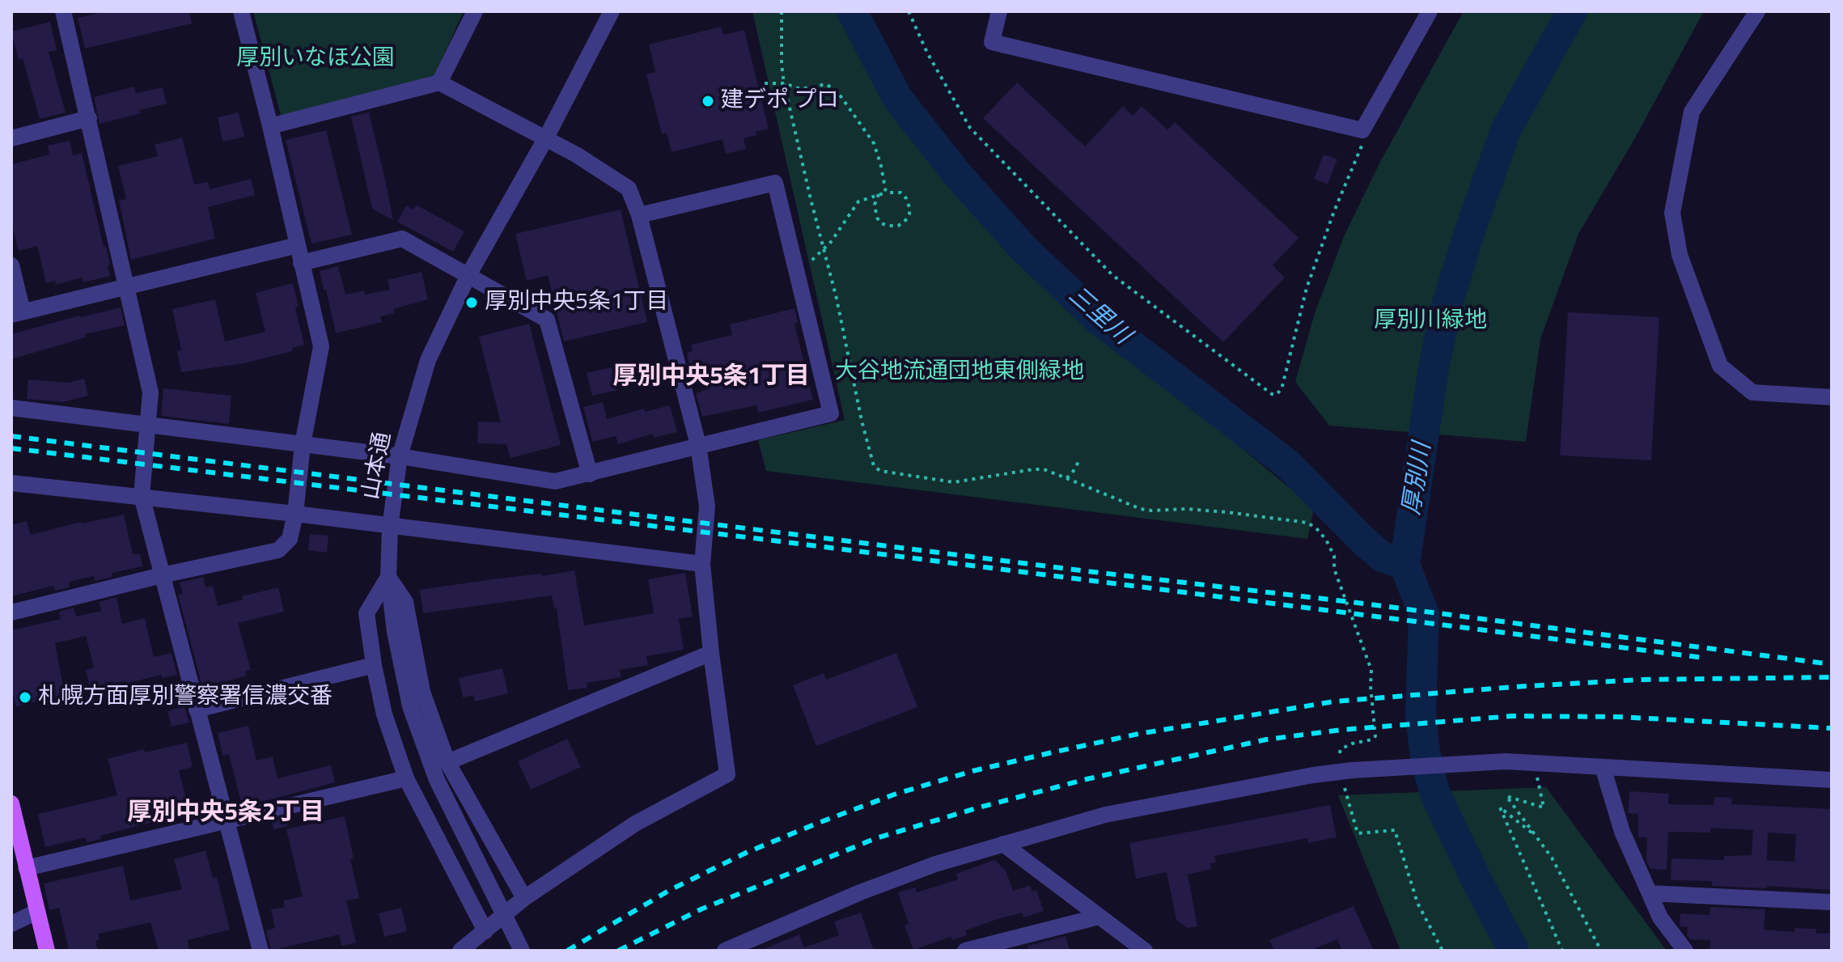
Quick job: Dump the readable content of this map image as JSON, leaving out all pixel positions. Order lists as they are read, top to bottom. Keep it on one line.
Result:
{"streets":{"street":["山本通"]},"districts":["厚別中央5条1丁目","厚別中央5条2丁目"],"water":["三里川","厚別川"],"parks":["厚別いなほ公園","厚別川緑地","大谷地流通団地東側緑地"],"places":["建デポ プロ","厚別中央5条1丁目","札幌方面厚別警察署信濃交番"]}
